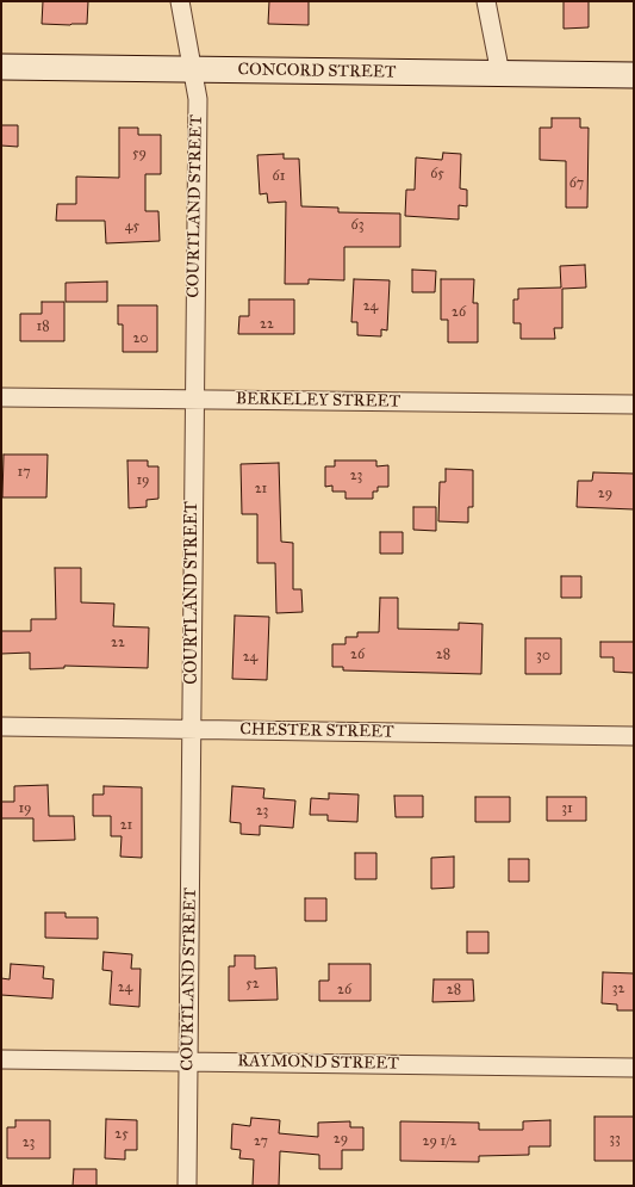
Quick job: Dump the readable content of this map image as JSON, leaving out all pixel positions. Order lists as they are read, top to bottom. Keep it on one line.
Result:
{"streets":{"main road":["CONCORD STREET"],"street":["COURTLAND STREET","BERKELEY STREET","CHESTER STREET","RAYMOND STREET"]},"crossings":[["CONCORD STREET","COURTLAND STREET"],["COURTLAND STREET","BERKELEY STREET"],["COURTLAND STREET","CHESTER STREET"],["COURTLAND STREET","RAYMOND STREET"]],"house_numbers":["59","65","61","67","63","45","24","26","22","18","20","17","23","19","21","29","22","26","28","30","24","19","31","23","21","52","24","32","26","28","25","29","33","27","29 1/2","23"]}
